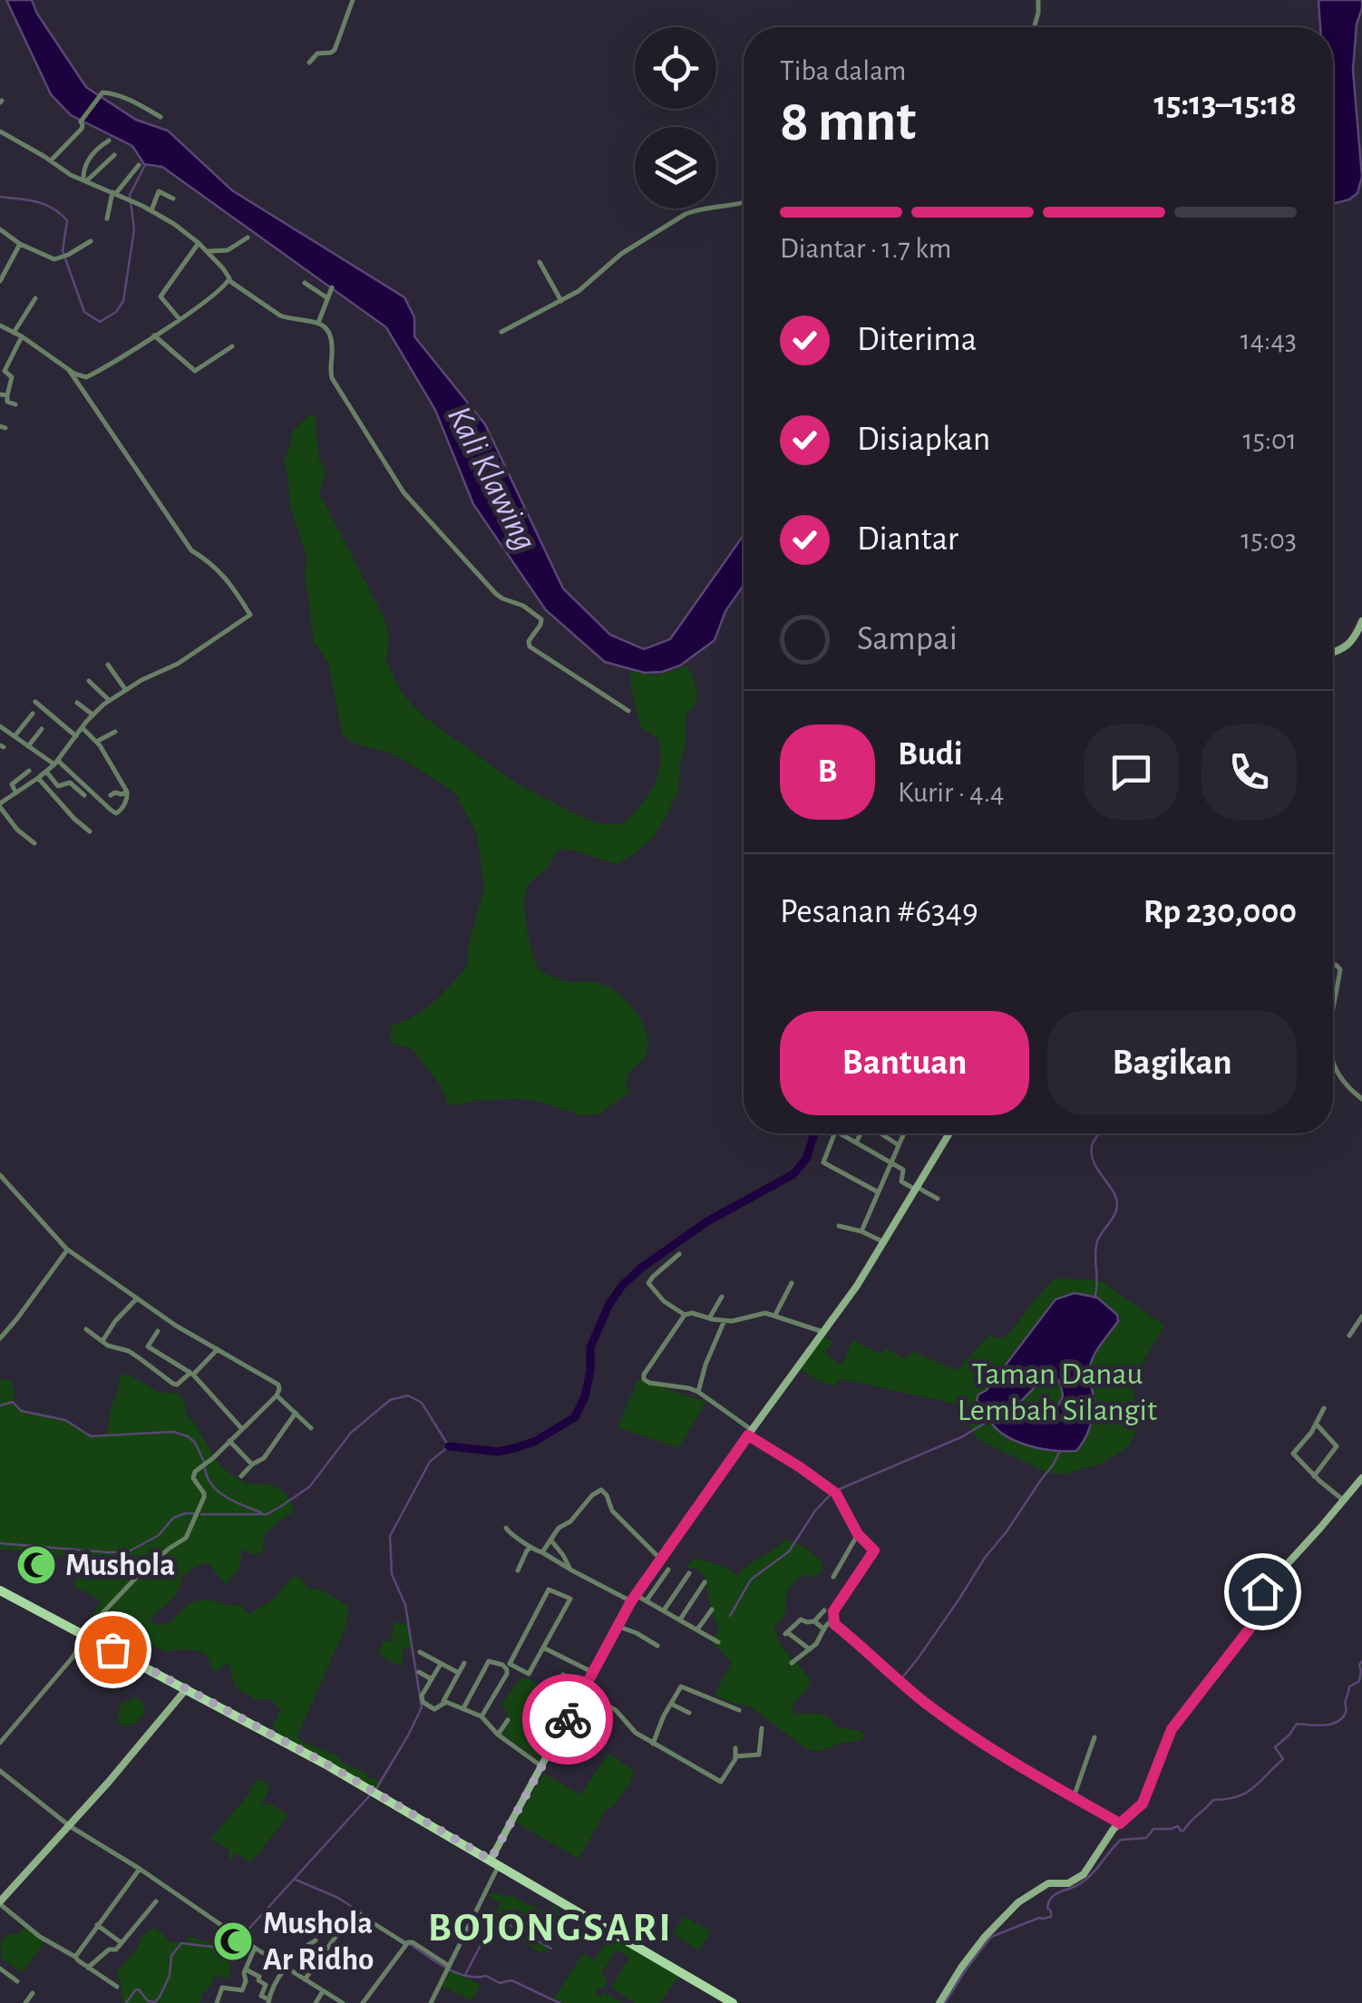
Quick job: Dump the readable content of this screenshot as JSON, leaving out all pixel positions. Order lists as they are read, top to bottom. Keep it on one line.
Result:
{"districts":["BOJONGSARI"],"water":["Kali Klawing"],"parks":["Taman Danau Lembah Silangit"],"places":{"mosque":["Mushola","Mushola Ar Ridho"]},"page":{"heading":["8 mnt","Tiba dalam","15:13–15:18"],"panel":["Budi","Kurir · 4.4","Pesanan #6349","Rp 230,000"],"bar":"Diantar · 1.7 km","list":[["Diterima","14:43"],["Disiapkan","15:01"],["Diantar","15:03"],"Sampai"],"round":"B","buttons":["Bantuan","Bagikan"]}}
